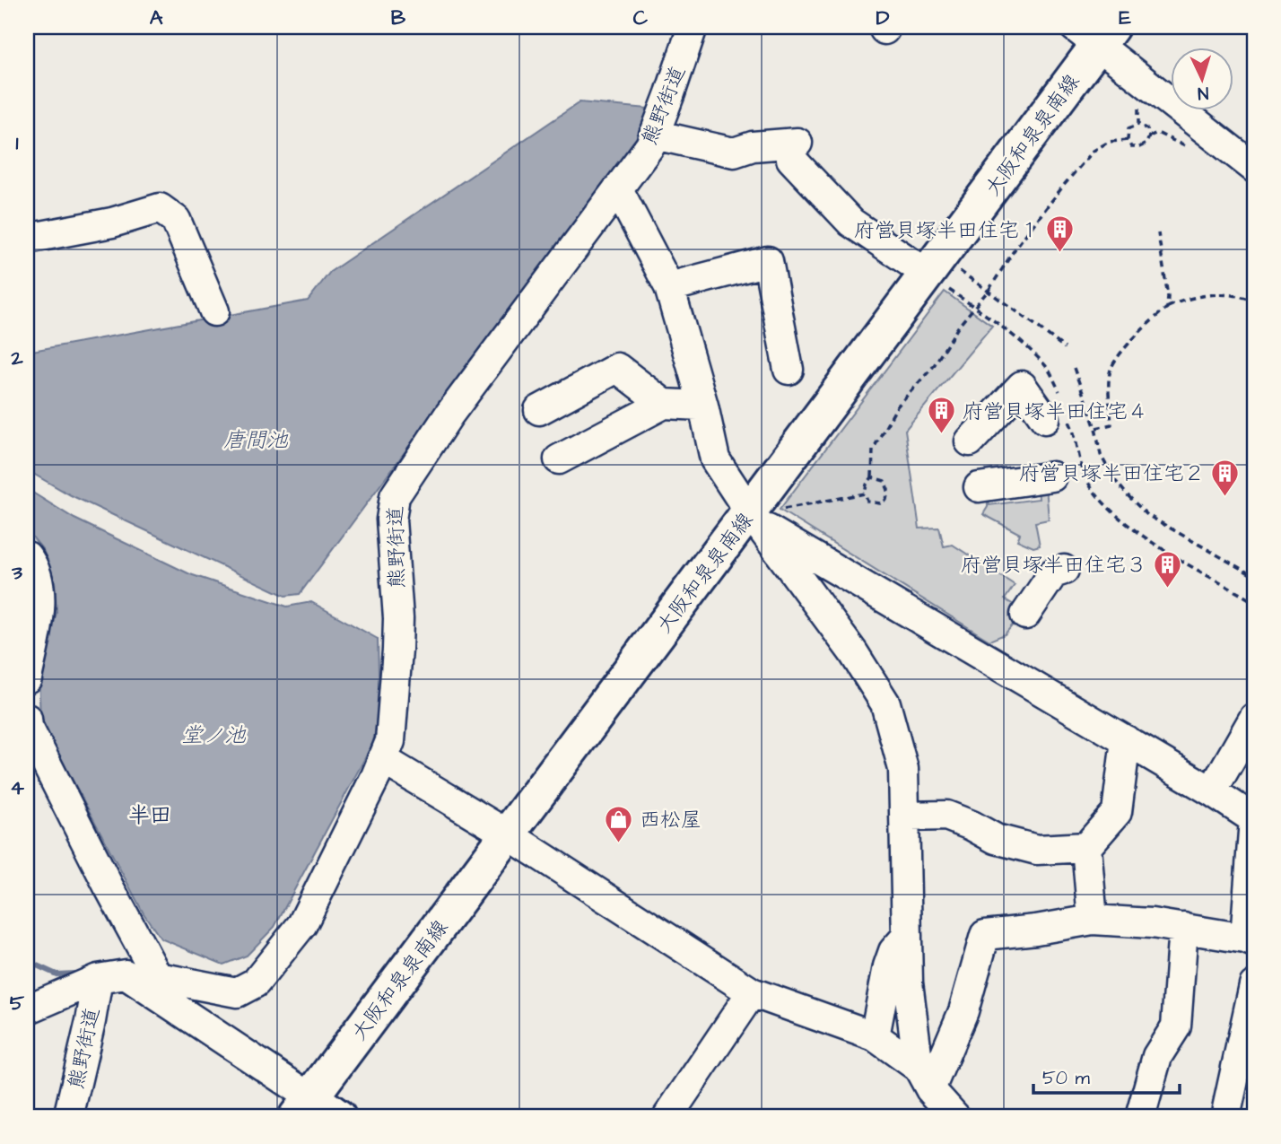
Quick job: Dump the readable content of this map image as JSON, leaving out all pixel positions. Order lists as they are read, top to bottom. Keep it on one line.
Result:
{"streets":{"main road":["大阪和泉泉南線"],"street":["熊野街道"]},"districts":["半田"],"water":["唐間池","堂ノ池"],"places":{"building":["府営貝塚半田住宅１","府営貝塚半田住宅４","府営貝塚半田住宅２","府営貝塚半田住宅３"],"shop":["西松屋"]},"scale_bar":"50 m","north":"bottom","grid":{"columns":["A","B","C","D","E"],"rows":["1","2","3","4","5"]}}
